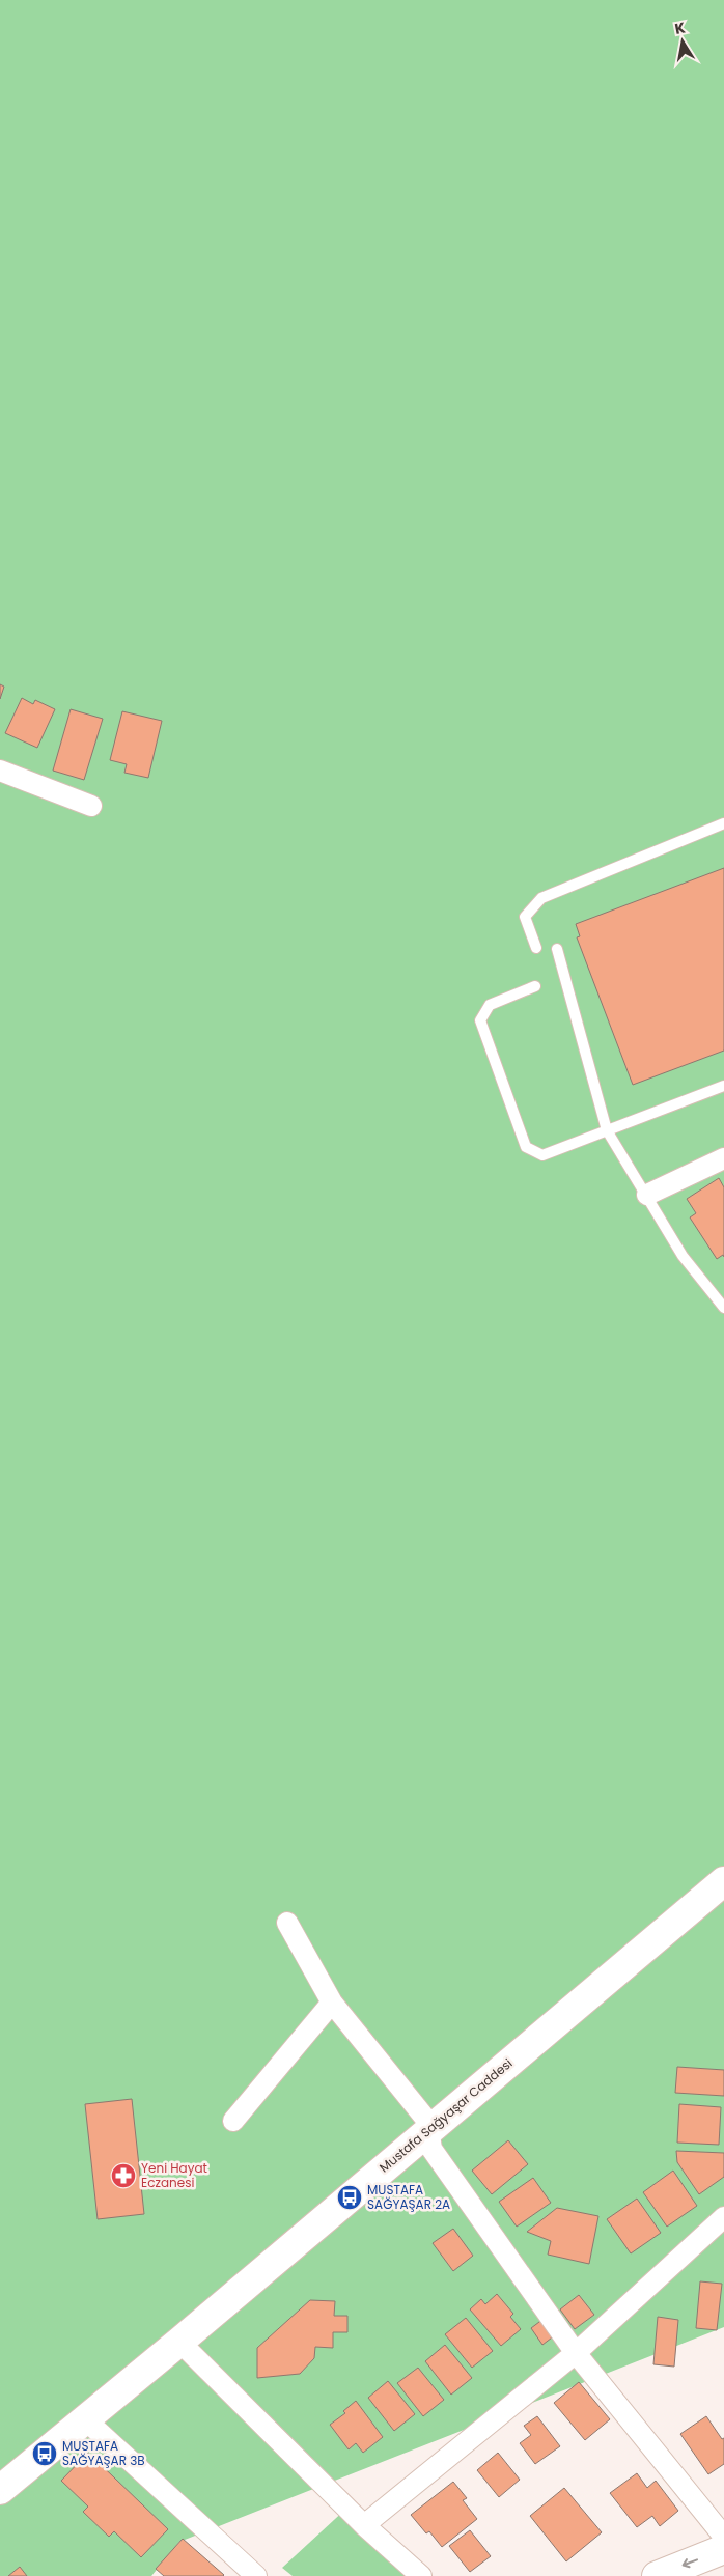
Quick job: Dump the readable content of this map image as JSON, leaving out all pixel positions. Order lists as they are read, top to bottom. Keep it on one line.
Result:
{"streets":{"street":["Mustafa Sağyaşar Caddesi"]},"places":{"pharmacy":["Yeni Hayat Eczanesi"],"bus stop":["MUSTAFA SAĞYAŞAR 2A","MUSTAFA SAĞYAŞAR 3B"]},"north":"top"}
